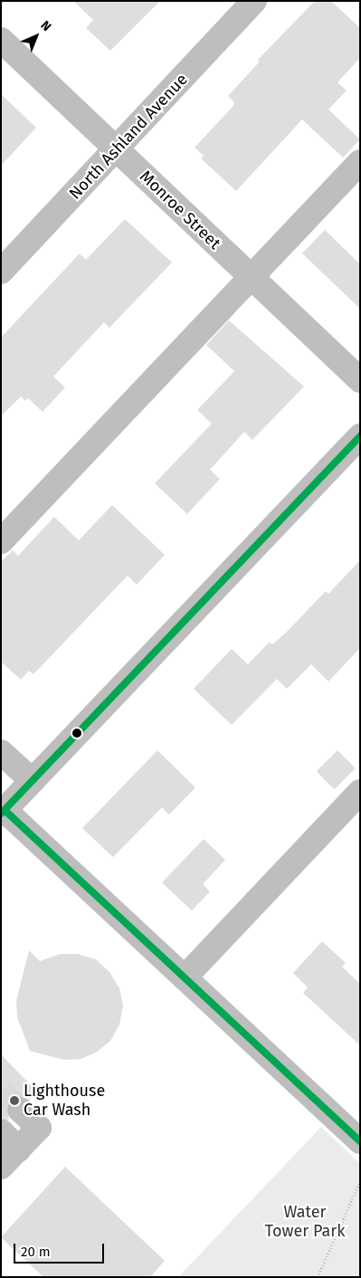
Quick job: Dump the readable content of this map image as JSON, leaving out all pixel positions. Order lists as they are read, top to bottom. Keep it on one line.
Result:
{"streets":{"street":["North Ashland Avenue","Monroe Street"]},"crossings":[["North Ashland Avenue","Monroe Street"]],"parks":["Water Tower Park"],"places":["Lighthouse Car Wash"],"scale_bar":"20 m","north":"top right"}
